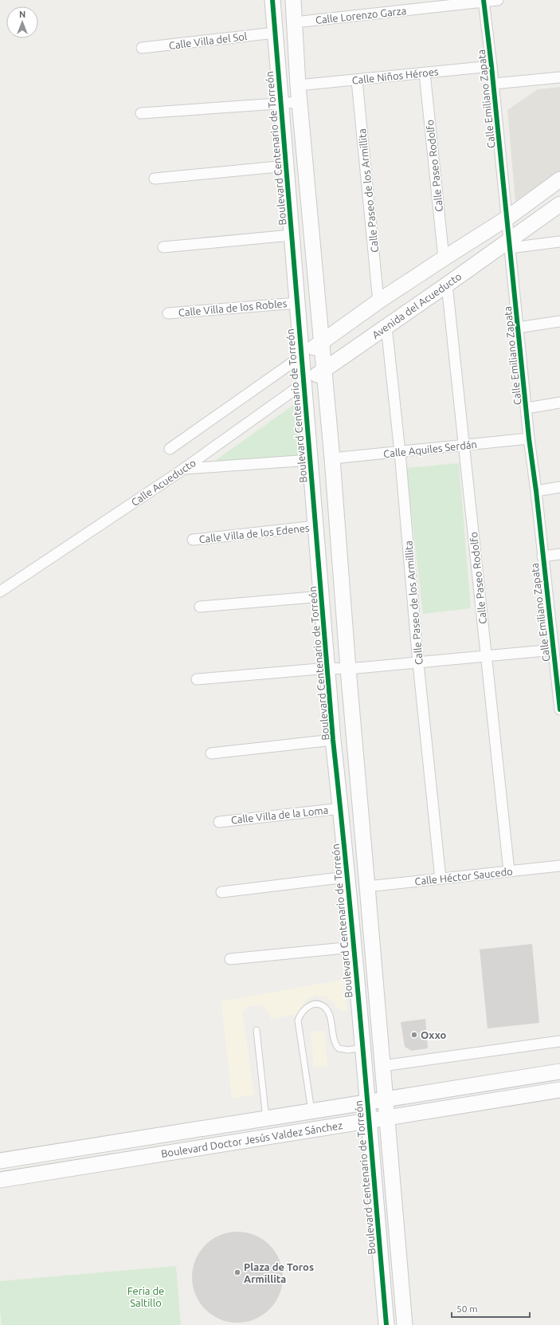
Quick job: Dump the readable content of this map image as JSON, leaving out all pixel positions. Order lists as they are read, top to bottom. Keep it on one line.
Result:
{"streets":{"street":["Calle Lorenzo Garza","Calle Villa del Sol","Calle Niños Héroes","Calle Emiliano Zapata","Boulevard Centenario de Torreón","Calle Paseo Rodolfo","Calle Paseo de los Armillita","Avenida del Acueducto","Calle Villa de los Robles","Calle Aquiles Serdán","Calle Acueducto","Calle Villa de los Edenes","Calle Villa de la Loma","Calle Héctor Saucedo","Boulevard Doctor Jesús Valdez Sánchez"]},"crossings":[["Calle Lorenzo Garza","Calle Emiliano Zapata"],["Calle Lorenzo Garza","Boulevard Centenario de Torreón"],["Calle Villa del Sol","Boulevard Centenario de Torreón"],["Calle Niños Héroes","Calle Emiliano Zapata"],["Calle Niños Héroes","Boulevard Centenario de Torreón"],["Calle Niños Héroes","Calle Paseo Rodolfo"],["Calle Niños Héroes","Calle Paseo de los Armillita"],["Calle Emiliano Zapata","Avenida del Acueducto"],["Calle Emiliano Zapata","Calle Aquiles Serdán"],["Boulevard Centenario de Torreón","Avenida del Acueducto"],["Boulevard Centenario de Torreón","Calle Villa de los Robles"],["Boulevard Centenario de Torreón","Calle Aquiles Serdán"],["Boulevard Centenario de Torreón","Calle Acueducto"],["Boulevard Centenario de Torreón","Calle Villa de los Edenes"],["Boulevard Centenario de Torreón","Calle Villa de la Loma"],["Boulevard Centenario de Torreón","Calle Héctor Saucedo"],["Boulevard Centenario de Torreón","Boulevard Doctor Jesús Valdez Sánchez"],["Calle Paseo Rodolfo","Avenida del Acueducto"],["Calle Paseo Rodolfo","Calle Aquiles Serdán"],["Calle Paseo Rodolfo","Calle Héctor Saucedo"],["Calle Paseo de los Armillita","Avenida del Acueducto"],["Calle Paseo de los Armillita","Calle Aquiles Serdán"],["Calle Paseo de los Armillita","Calle Héctor Saucedo"],["Avenida del Acueducto","Calle Acueducto"]],"parks":["Feria de Saltillo"],"places":["Oxxo","Plaza de Toros Armillita"],"scale_bar":"50 m","north":"top"}
